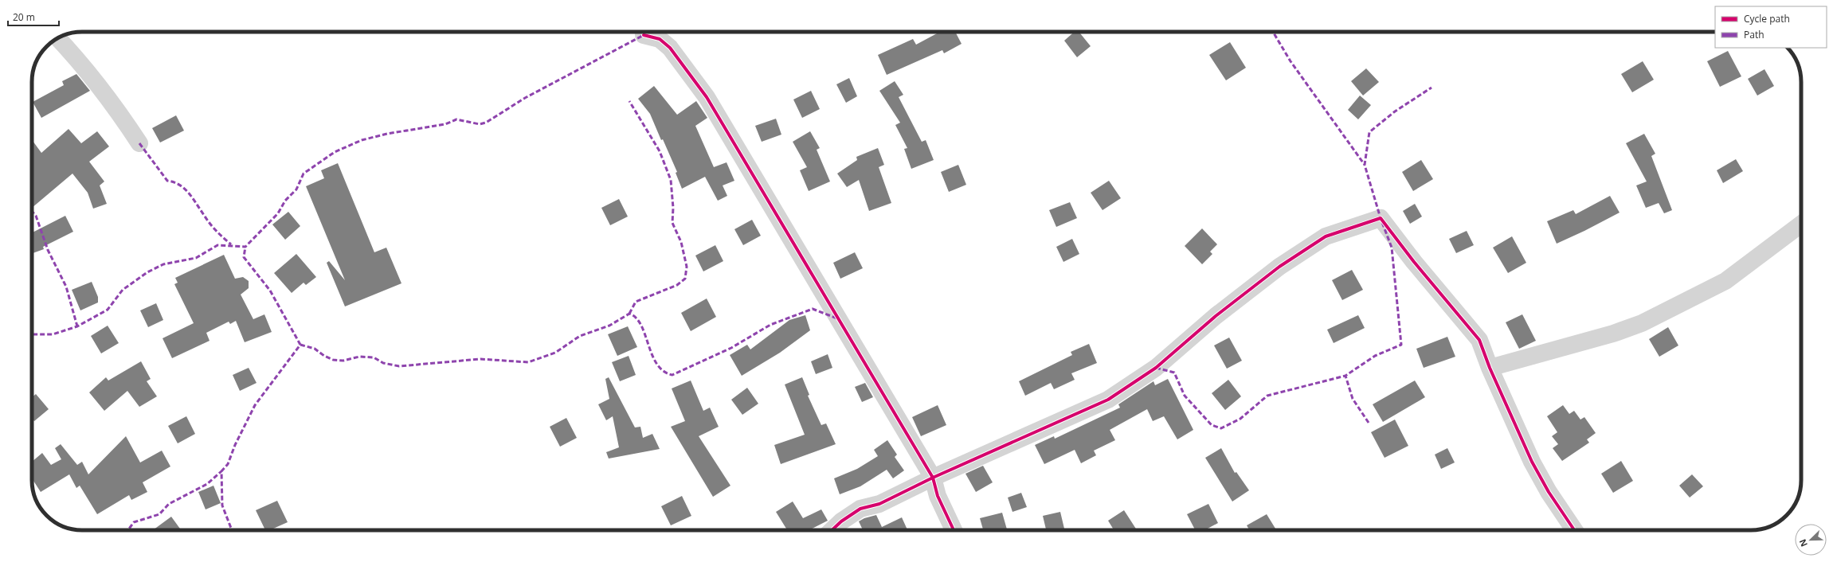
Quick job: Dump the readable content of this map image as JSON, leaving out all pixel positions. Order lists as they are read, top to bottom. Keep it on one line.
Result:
{"legend":["Cycle path","Path"],"scale_bar":"20 m","north":"bottom left"}
